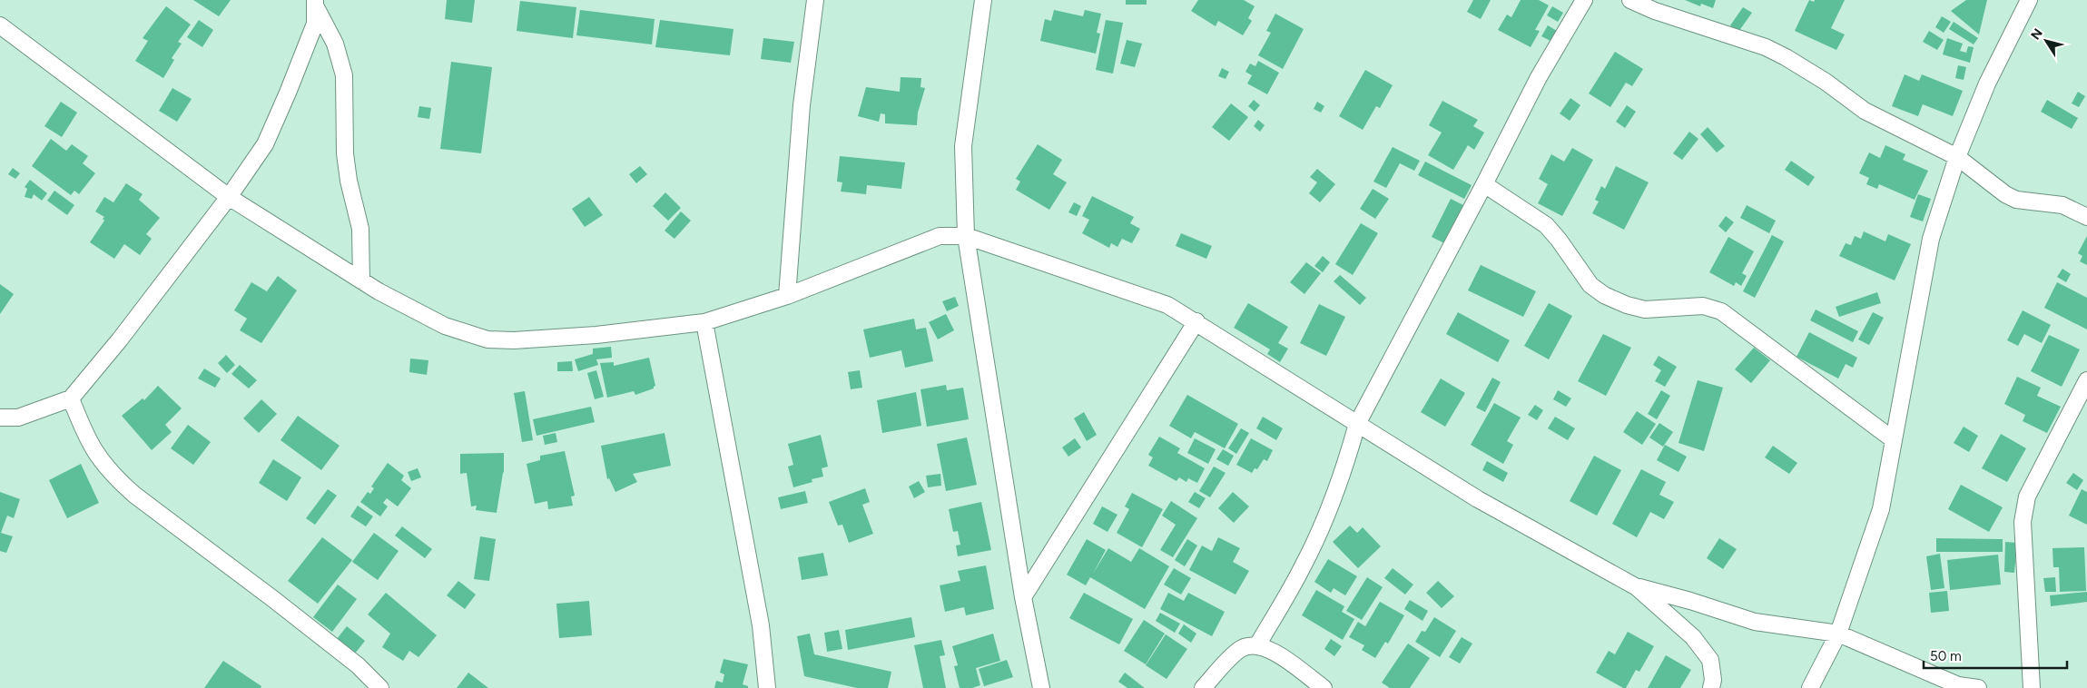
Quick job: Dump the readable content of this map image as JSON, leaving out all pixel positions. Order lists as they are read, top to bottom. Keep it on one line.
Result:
{"scale_bar":"50 m","north":"top left"}
